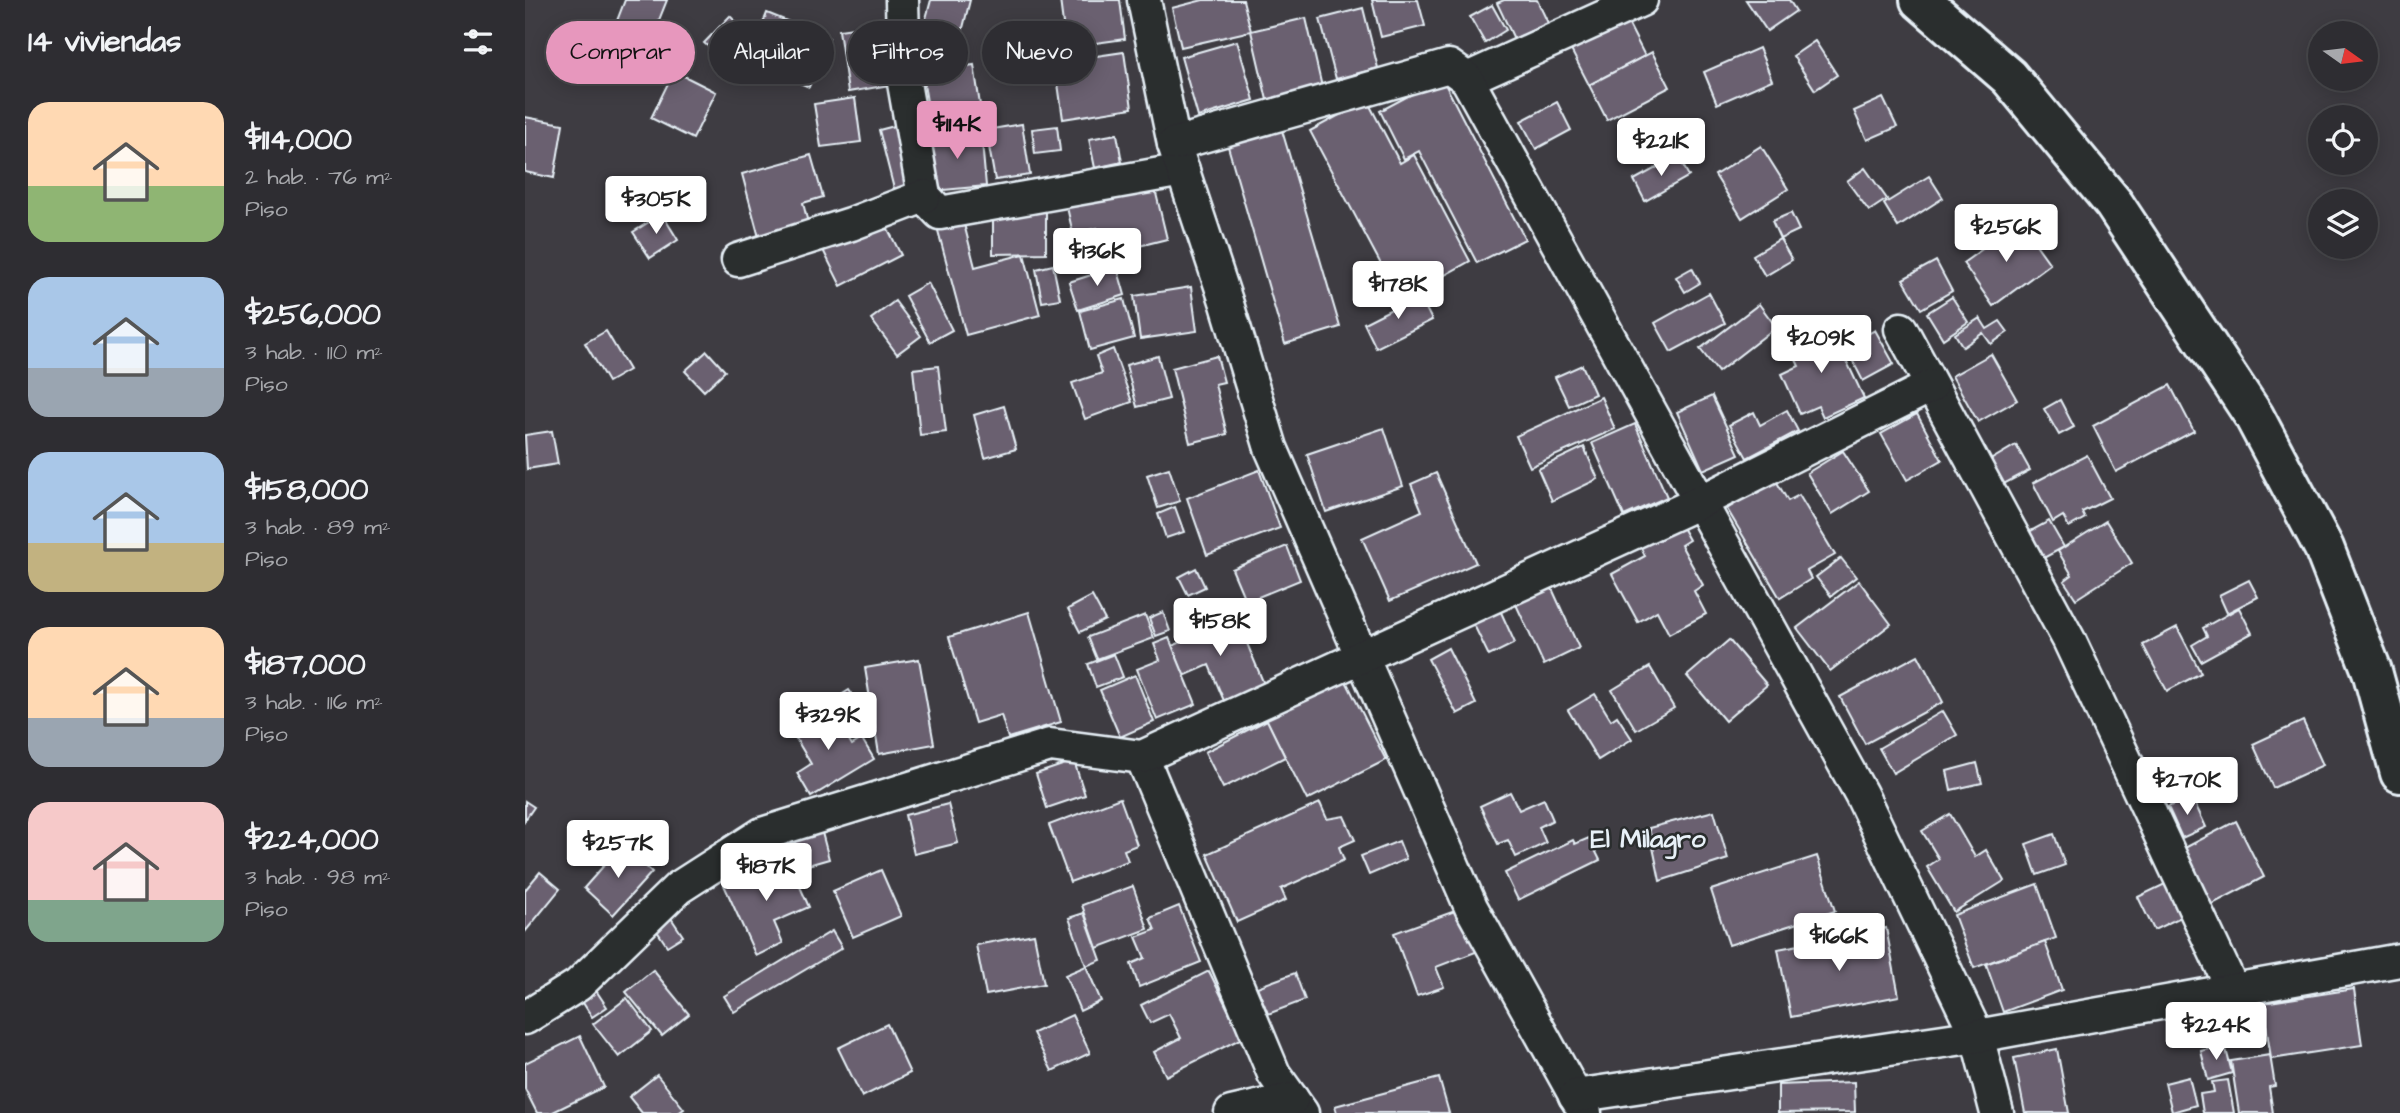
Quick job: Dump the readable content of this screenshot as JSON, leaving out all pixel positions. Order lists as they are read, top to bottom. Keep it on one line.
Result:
{"districts":["El Milagro"],"north":"right","page":{"heading":"14 viviendas","chip":["Comprar","Alquilar","Filtros","Nuevo"],"list":[{"name":"$114,000","note":"2 hab. · 76 m² · Piso"},{"name":"$256,000","note":"3 hab. · 110 m² · Piso"},{"name":"$158,000","note":"3 hab. · 89 m² · Piso"},{"name":"$187,000","note":"3 hab. · 116 m² · Piso"},{"name":"$224,000","note":"3 hab. · 98 m² · Piso"}],"price":["$114K","$221K","$305K","$256K","$136K","$178K","$209K","$158K","$329K","$270K","$257K","$187K","$166K","$224K"]}}
